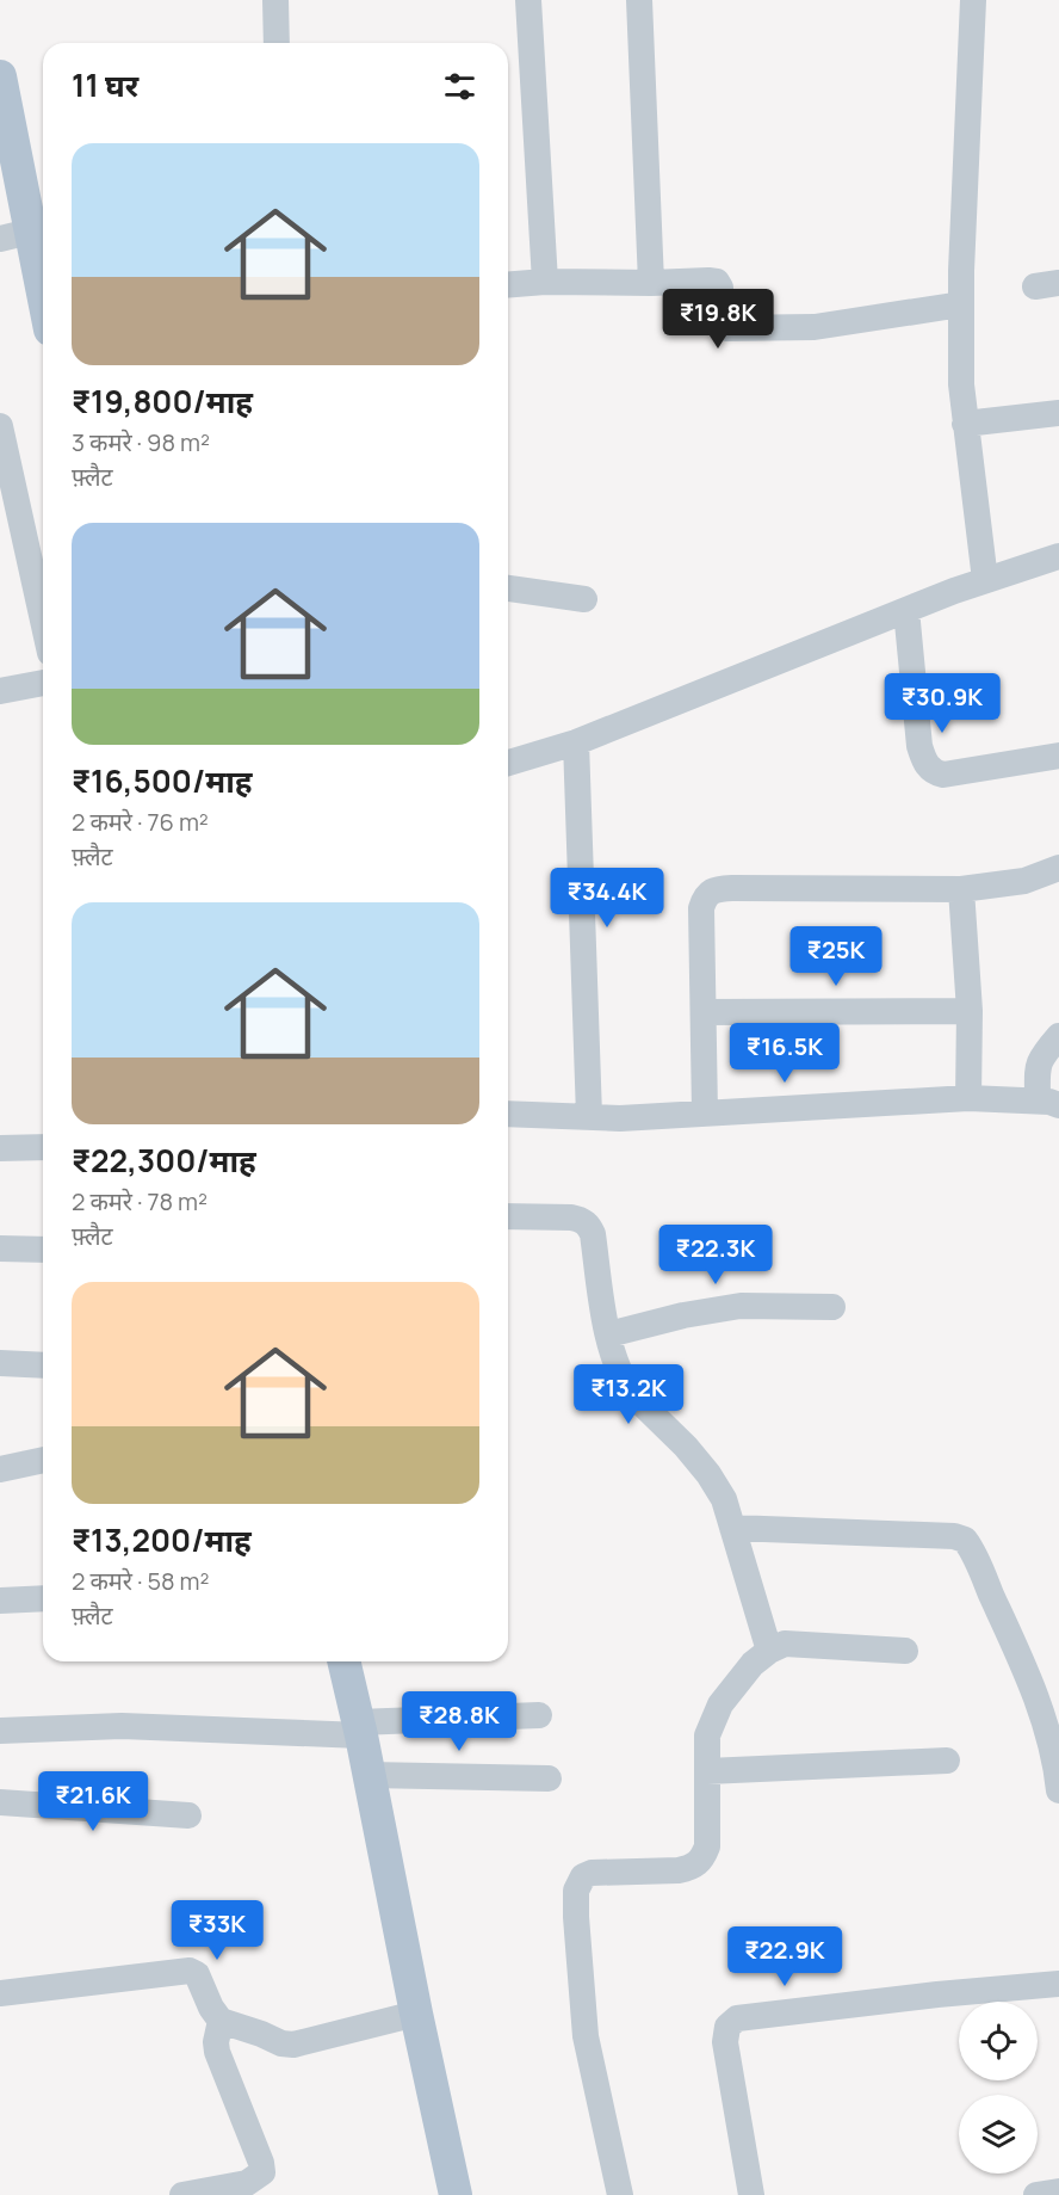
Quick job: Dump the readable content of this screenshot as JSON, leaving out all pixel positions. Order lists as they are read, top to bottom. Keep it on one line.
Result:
{"page":{"heading":"11 घर","list":[{"name":"₹19,800/माह","note":"3 कमरे · 98 m² · फ़्लैट"},{"name":"₹16,500/माह","note":"2 कमरे · 76 m² · फ़्लैट"},{"name":"₹22,300/माह","note":"2 कमरे · 78 m² · फ़्लैट"},{"name":"₹13,200/माह","note":"2 कमरे · 58 m² · फ़्लैट"}],"price":["₹19.8K","₹30.9K","₹34.4K","₹25K","₹16.5K","₹22.3K","₹13.2K","₹28.8K","₹21.6K","₹33K","₹22.9K"]}}
